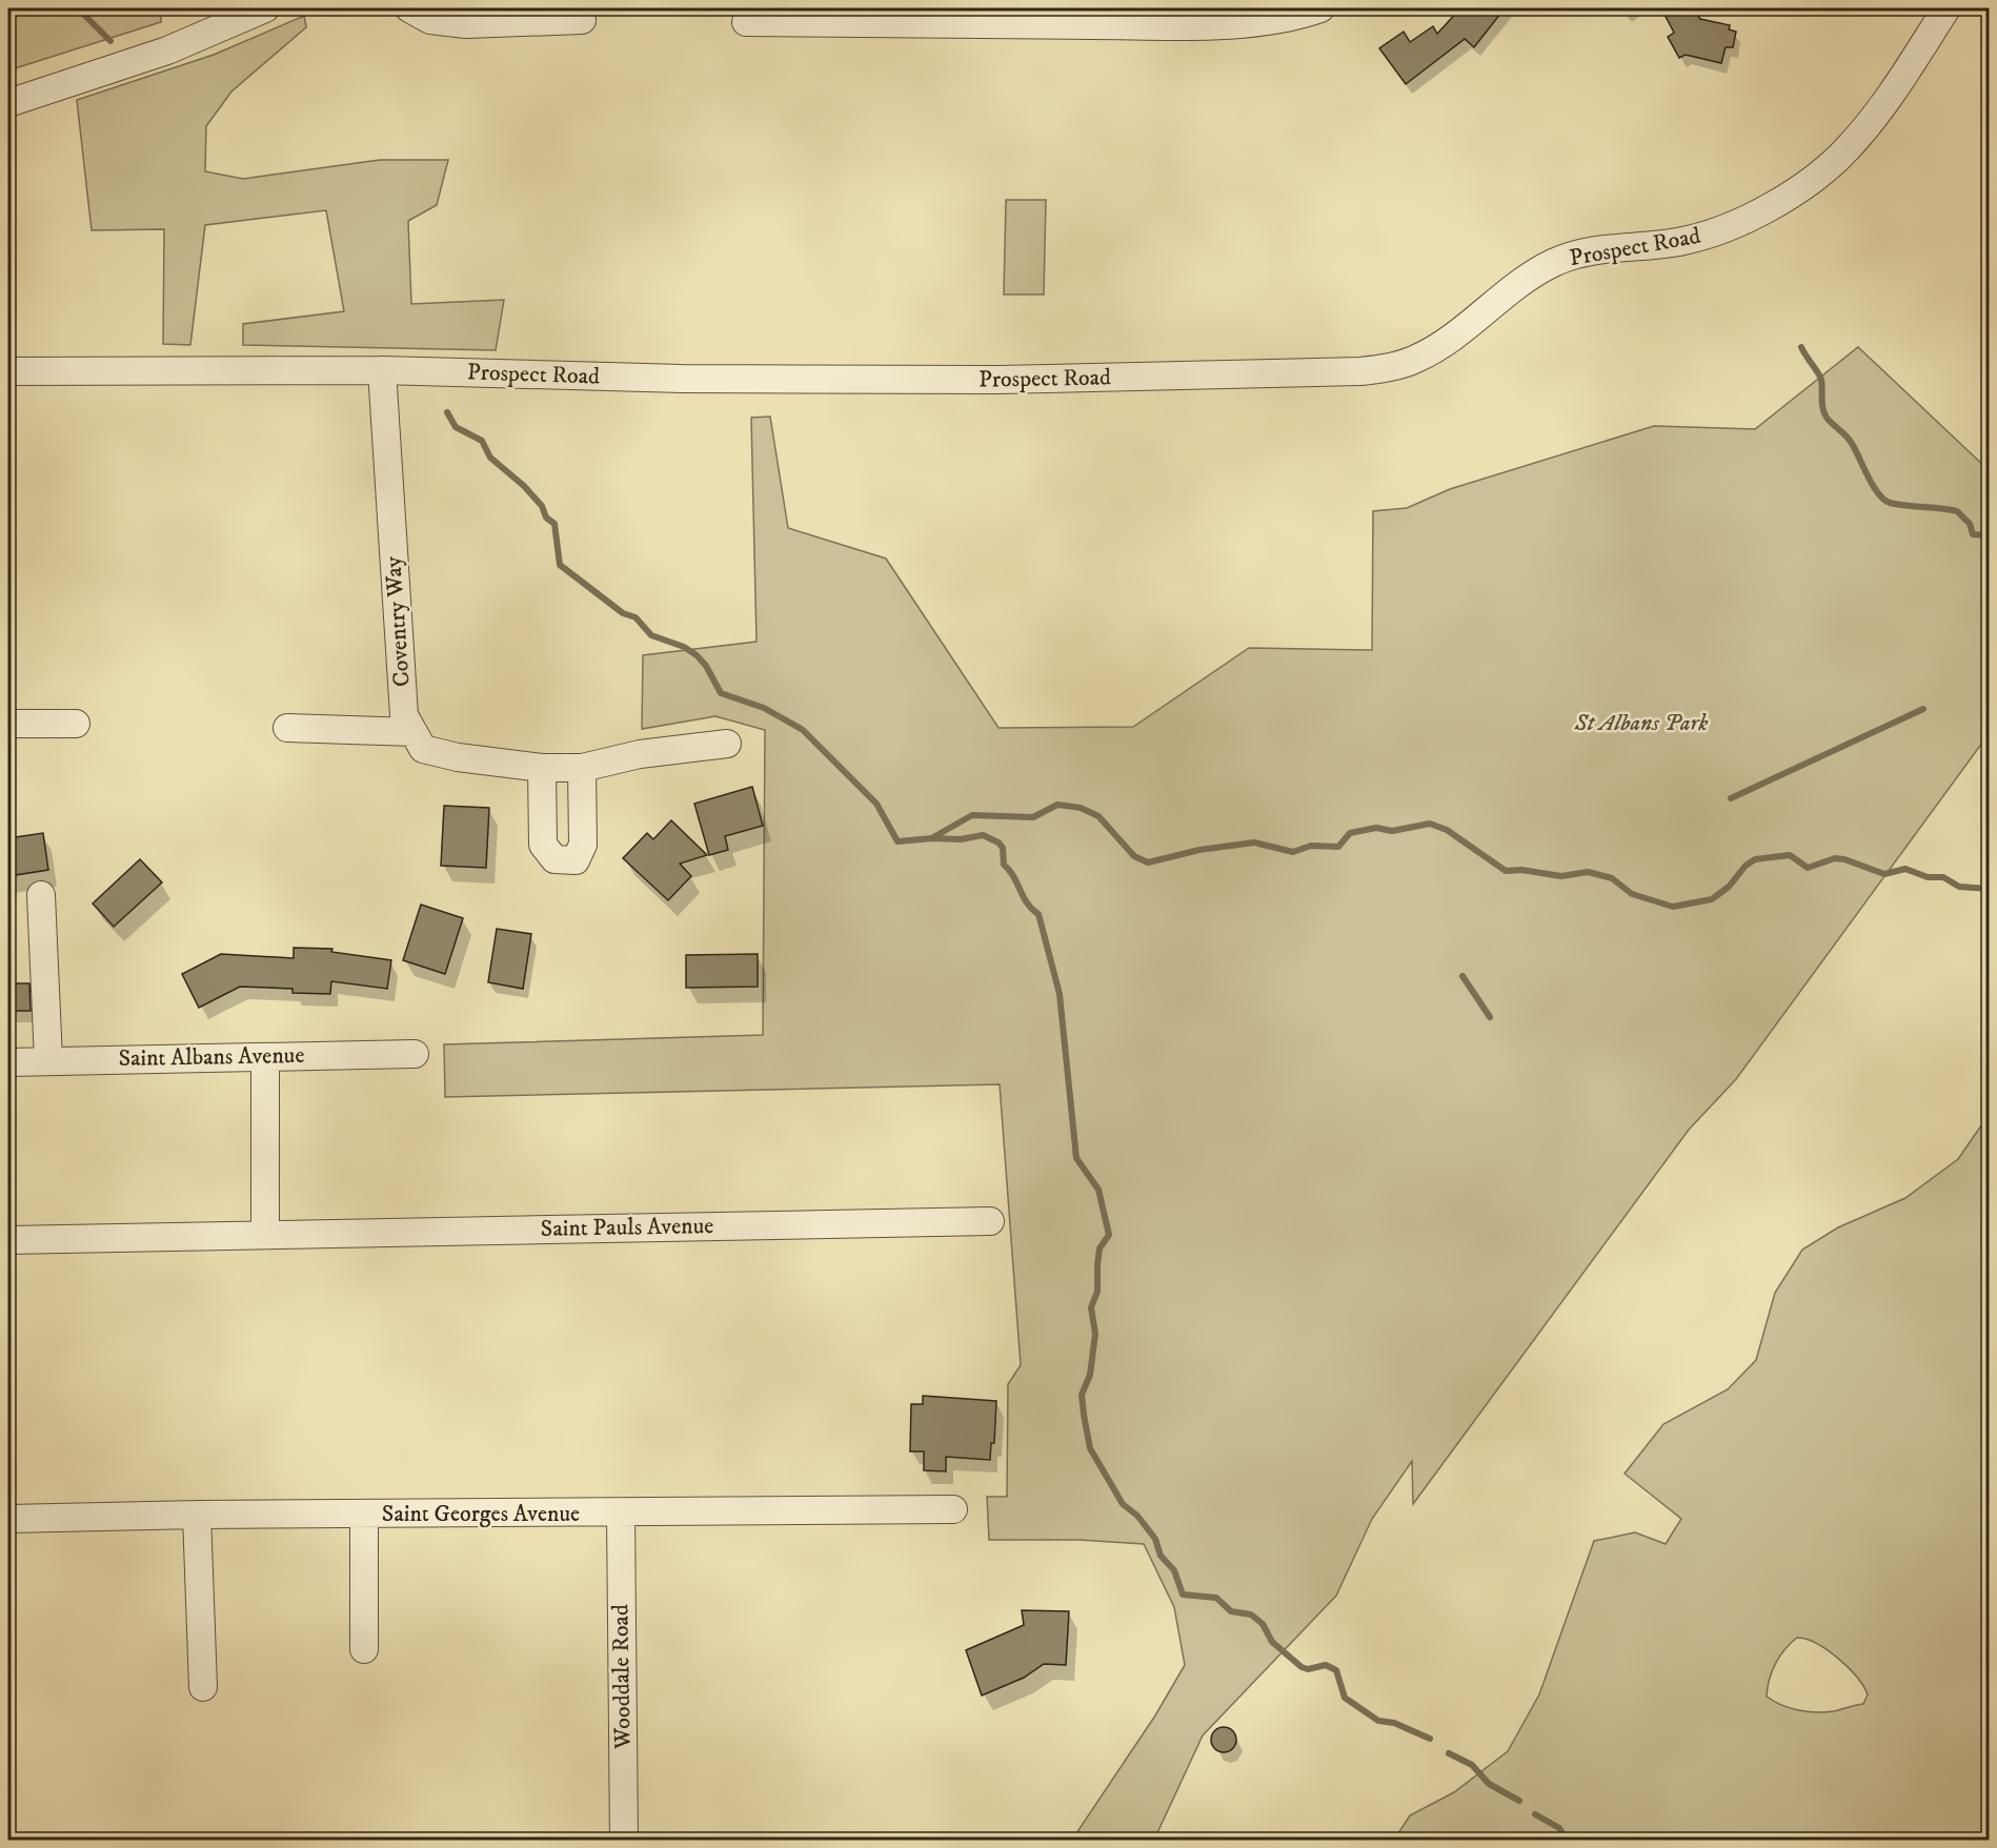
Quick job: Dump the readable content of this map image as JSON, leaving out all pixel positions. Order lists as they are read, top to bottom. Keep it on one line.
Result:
{"streets":{"street":["Prospect Road","Coventry Way","Saint Albans Avenue","Saint Pauls Avenue","Saint Georges Avenue","Wooddale Road"]},"crossings":[["Prospect Road","Coventry Way"],["Saint Georges Avenue","Wooddale Road"]],"parks":["St Albans Park"]}
